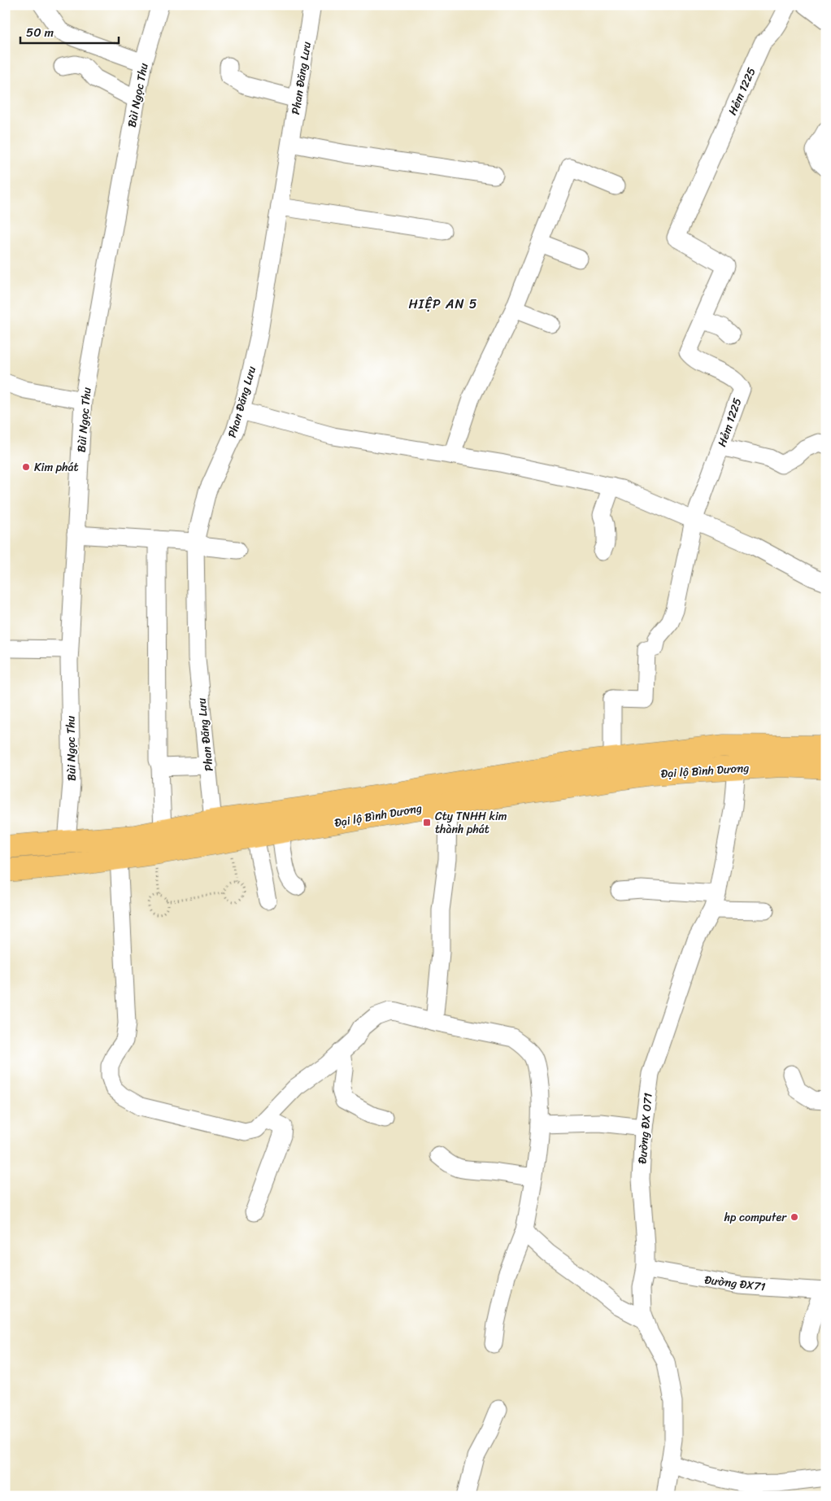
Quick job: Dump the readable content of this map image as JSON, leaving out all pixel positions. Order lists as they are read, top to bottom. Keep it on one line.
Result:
{"streets":{"highway":["Đại lộ Bình Dương"],"street":["Phan Đăng Lưu","Hẻm 1225","Bùi Ngọc Thu","Đường ĐX 071","Đường ĐX71"]},"crossings":[["Phan Đăng Lưu","Đại lộ Bình Dương"],["Hẻm 1225","Đại lộ Bình Dương"],["Bùi Ngọc Thu","Đại lộ Bình Dương"],["Đại lộ Bình Dương","Đường ĐX 071"],["Đường ĐX 071","Đường ĐX71"]],"districts":["HIỆP AN 5"],"places":{"other":["Kim phát","hp computer"],"transit":["Cty TNHH kim thành phát"]},"scale_bar":"50 m"}
